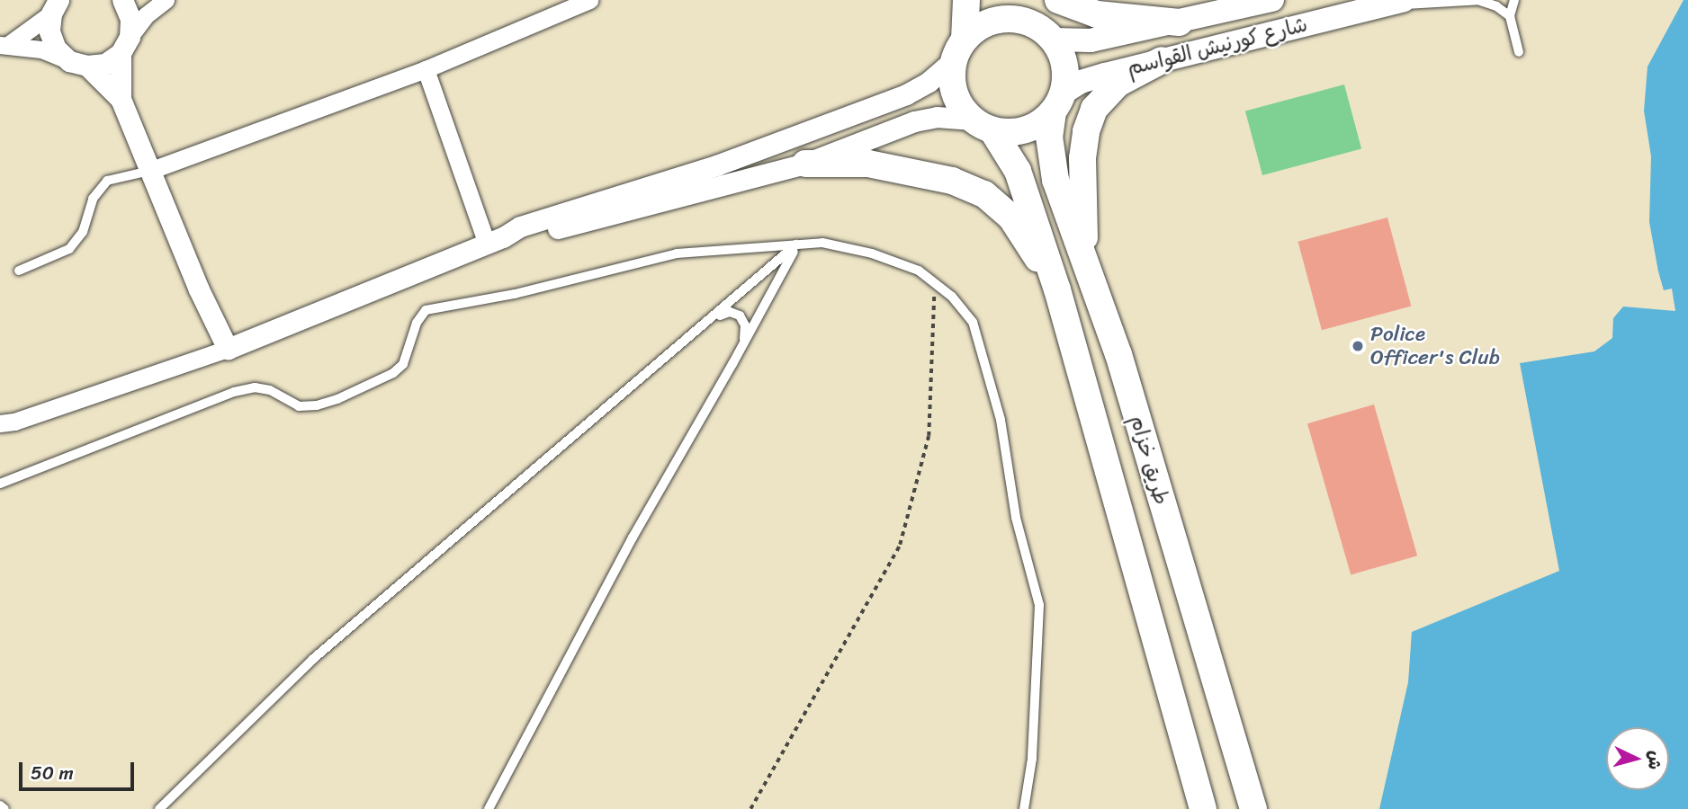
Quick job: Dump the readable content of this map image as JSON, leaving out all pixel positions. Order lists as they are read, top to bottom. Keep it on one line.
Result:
{"streets":{"main road":["شارع كورنيش القواسم","طريق خزام"]},"crossings":[["شارع كورنيش القواسم","طريق خزام"]],"places":["Police Officer's Club"],"scale_bar":"50 m","north":"right"}
